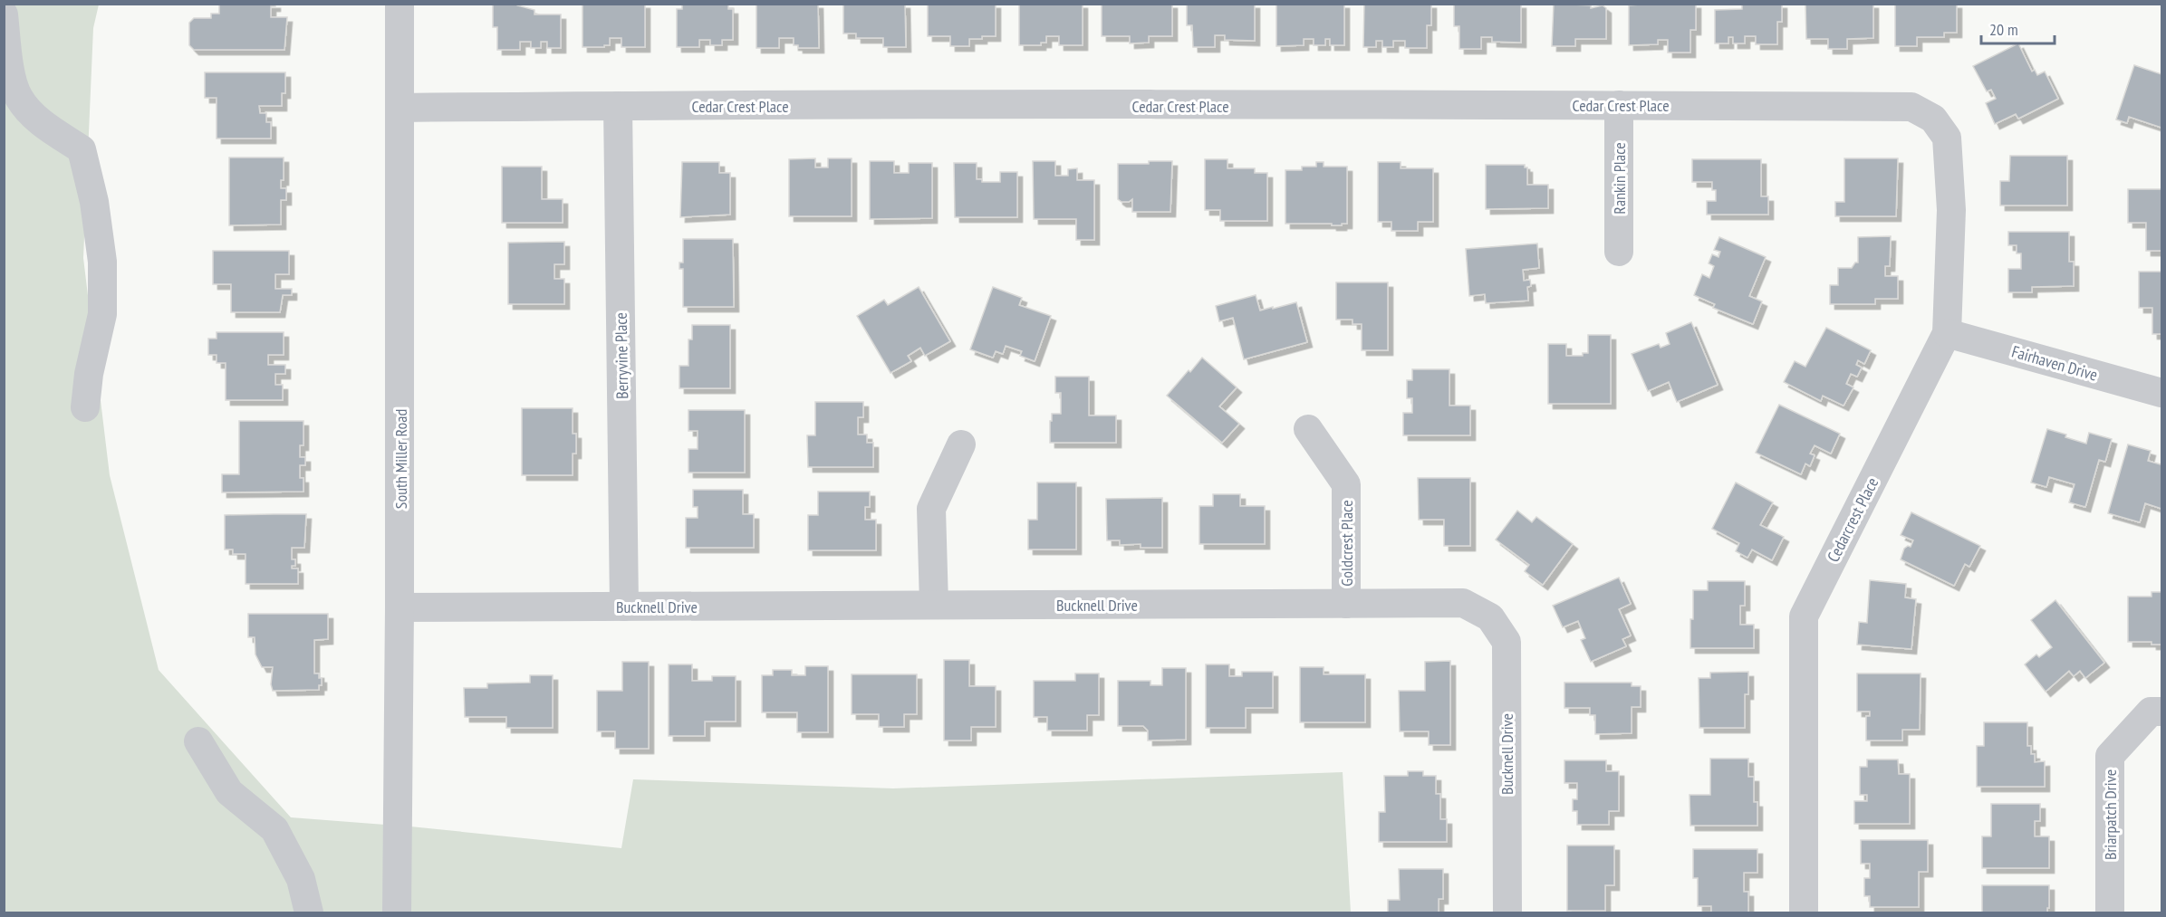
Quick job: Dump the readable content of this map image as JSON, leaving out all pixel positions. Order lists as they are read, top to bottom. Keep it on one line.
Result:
{"streets":{"street":["Cedar Crest Place","Rankin Place","Berryvine Place","Fairhaven Drive","South Miller Road","Cedarcrest Place","Goldcrest Place","Bucknell Drive","Briarpatch Drive"]},"crossings":[["Cedar Crest Place","Rankin Place"],["Cedar Crest Place","Berryvine Place"],["Cedar Crest Place","South Miller Road"],["Cedar Crest Place","Cedarcrest Place"],["Berryvine Place","Bucknell Drive"],["Fairhaven Drive","Cedarcrest Place"],["South Miller Road","Bucknell Drive"],["Goldcrest Place","Bucknell Drive"]],"scale_bar":"20 m"}
